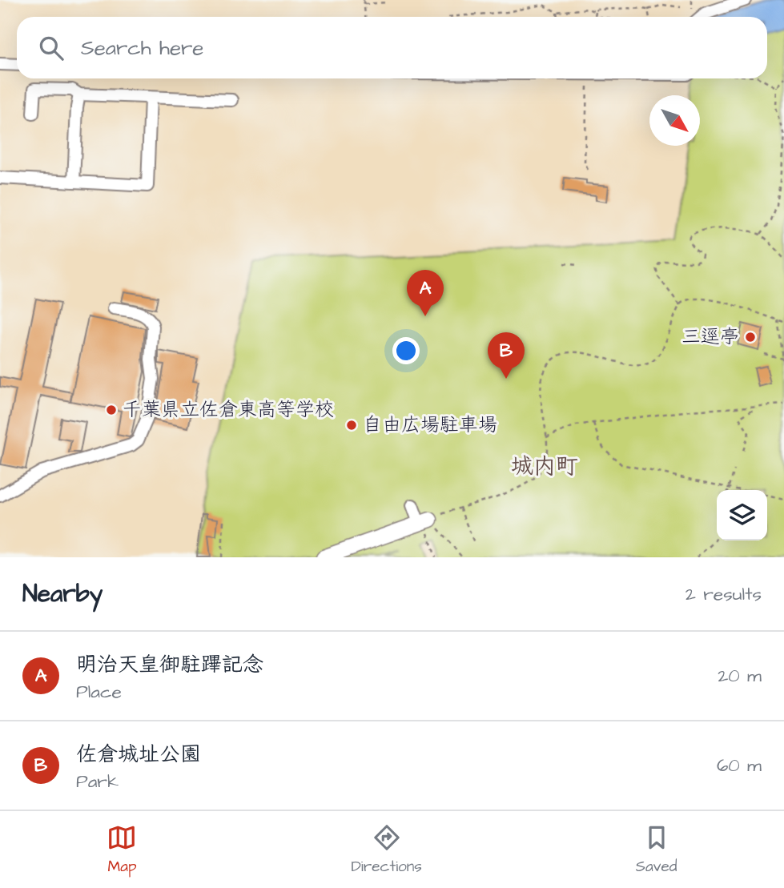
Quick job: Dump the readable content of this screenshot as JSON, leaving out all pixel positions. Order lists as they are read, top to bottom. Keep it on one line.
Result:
{"districts":["城内町"],"places":["三逕亭","千葉県立佐倉東高等学校","自由広場駐車場"],"north":"bottom right","page":{"search":"Search here","pins":["A","B"],"heading":["Nearby","2 results"],"list":[{"mark":"A","name":"明治天皇御駐蹕記念","note":"Place","value":"20 m"},{"mark":"B","name":"佐倉城址公園","note":"Park","value":"60 m"}],"nav":["Map","Directions","Saved"]}}
